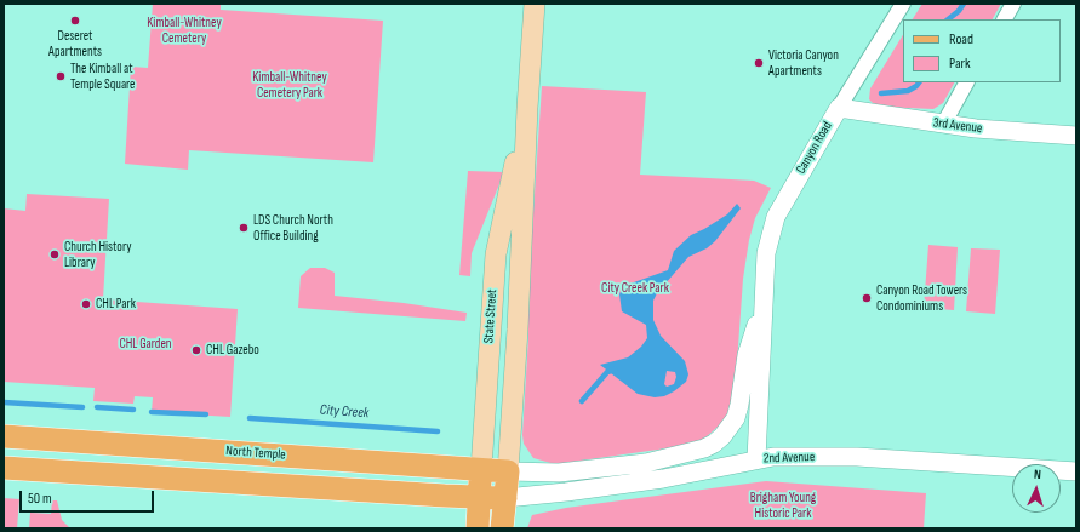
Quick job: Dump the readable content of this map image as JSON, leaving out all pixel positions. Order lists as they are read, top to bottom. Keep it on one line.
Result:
{"streets":{"main road":["State Street","North Temple"],"street":["3rd Avenue","Canyon Road","2nd Avenue"]},"crossings":[["3rd Avenue","Canyon Road"],["Canyon Road","State Street"],["Canyon Road","North Temple"],["Canyon Road","2nd Avenue"],["State Street","North Temple"],["State Street","2nd Avenue"]],"water":["City Creek"],"parks":["Kimball-Whitney Cemetery","Kimball-Whitney Cemetery Park","City Creek Park","CHL Garden","Brigham Young Historic Park"],"places":["Deseret Apartments","Victoria Canyon Apartments","The Kimball at Temple Square","LDS Church North Office Building","Church History Library","Canyon Road Towers Condominiums","CHL Park","CHL Gazebo"],"legend":["Road","Park"],"scale_bar":"50 m","north":"top"}
